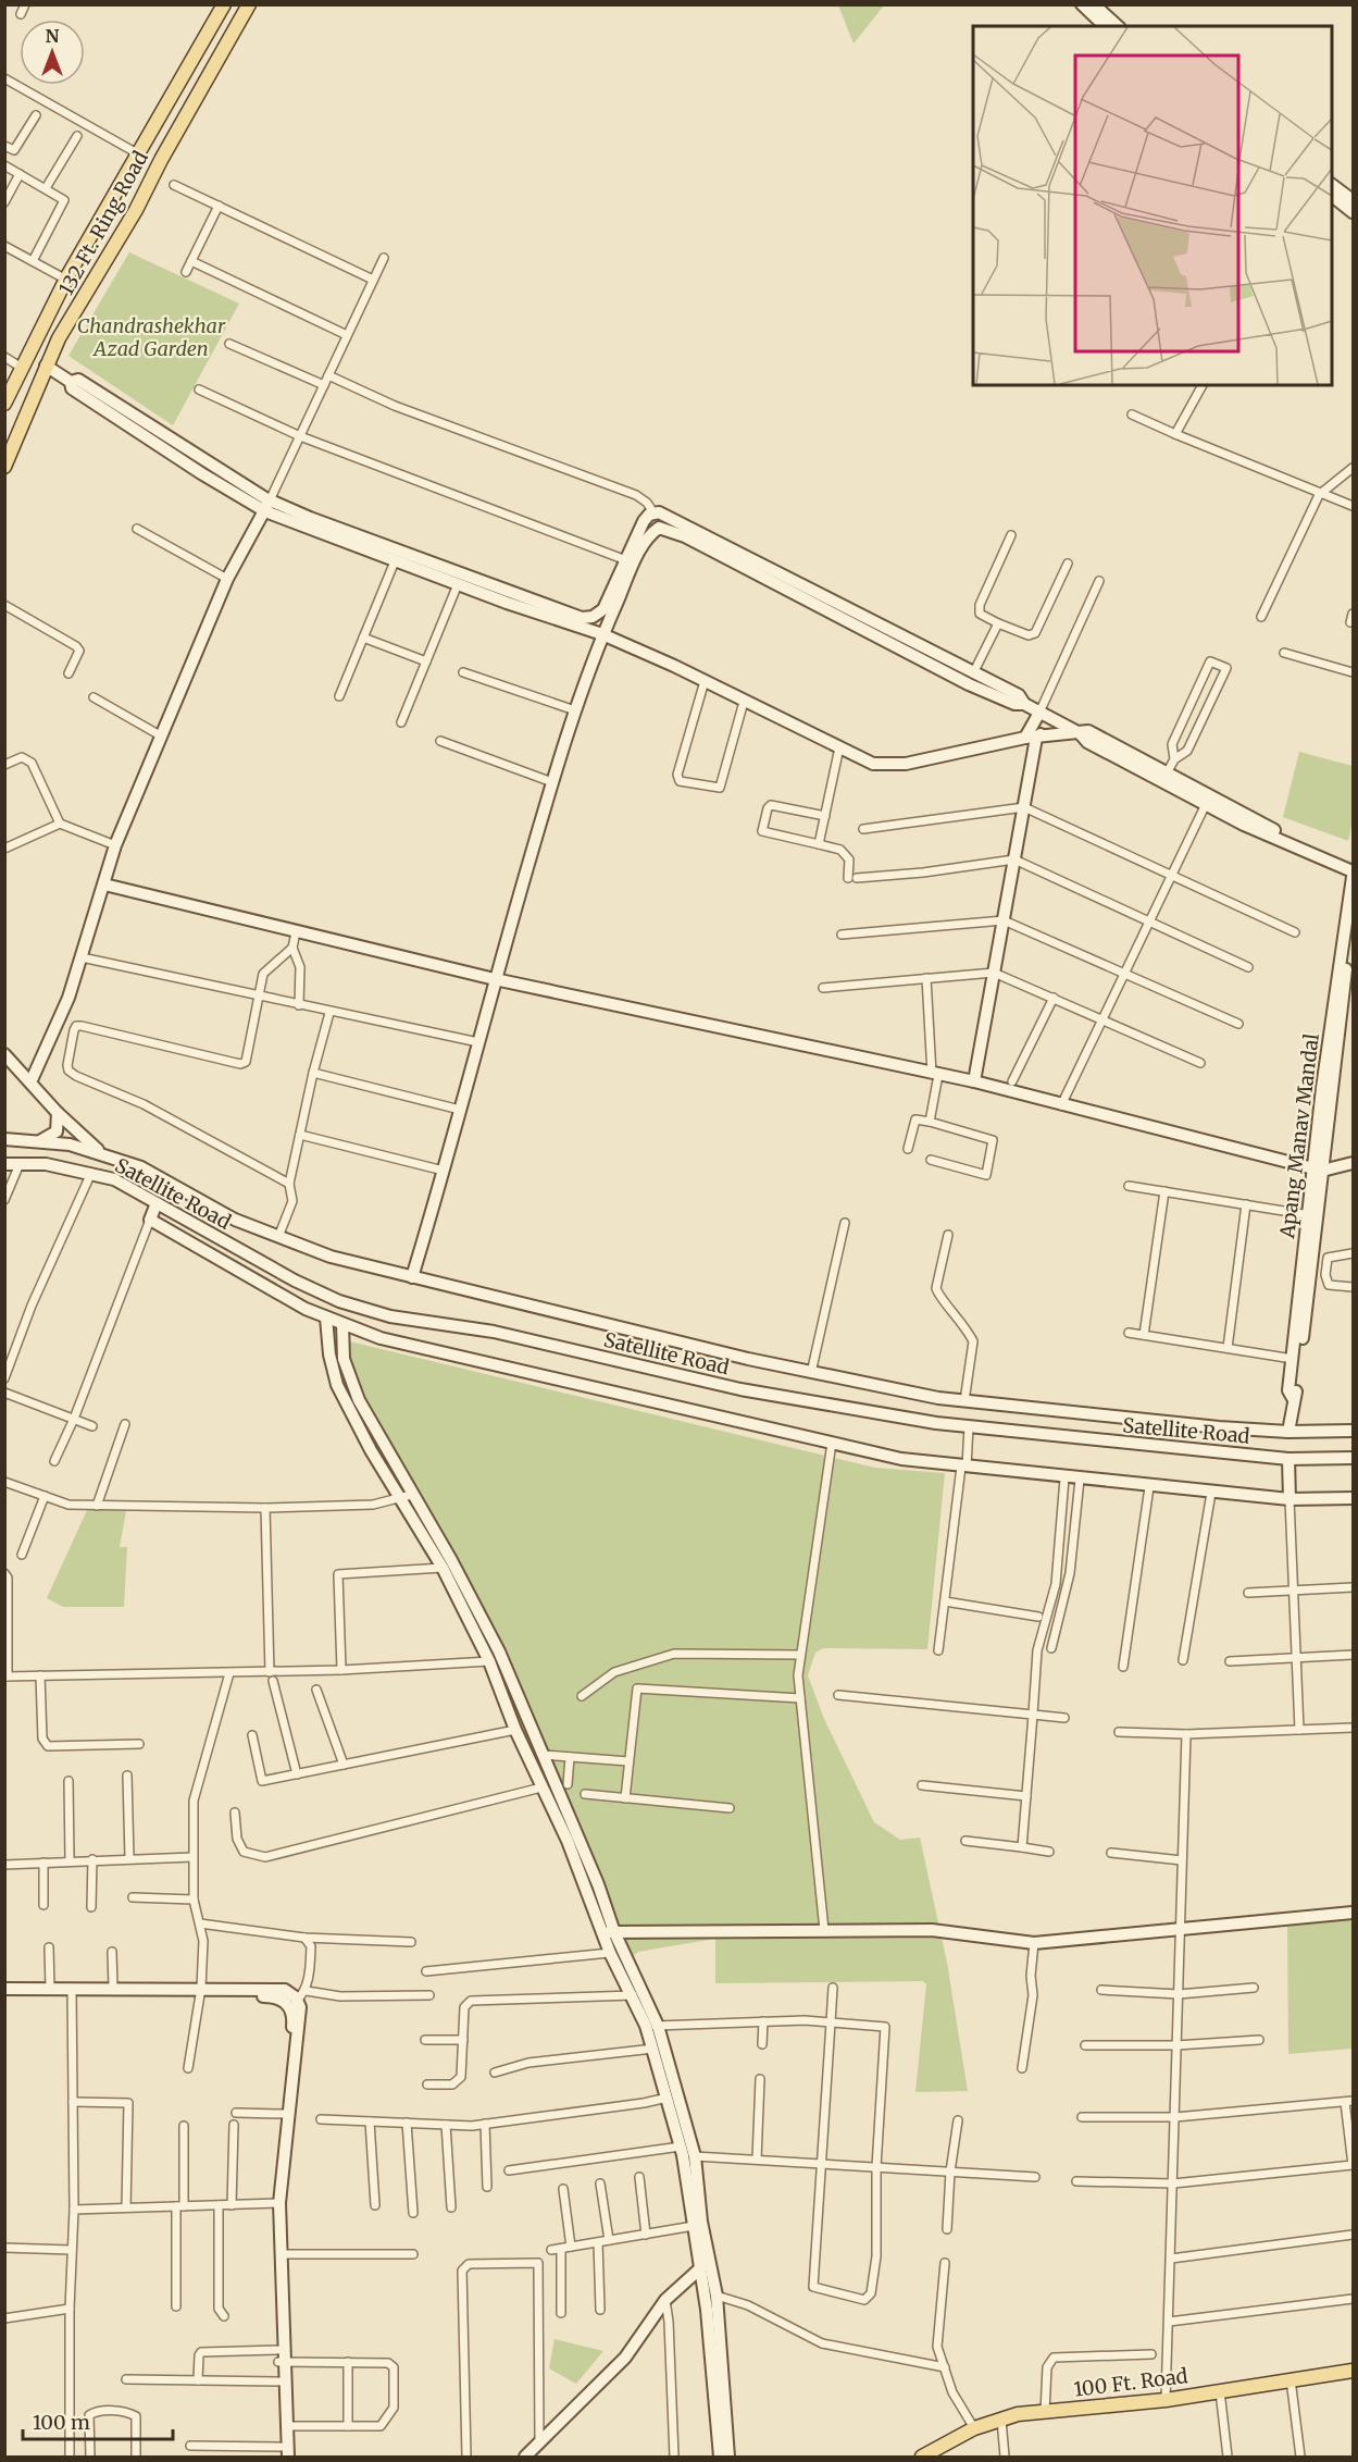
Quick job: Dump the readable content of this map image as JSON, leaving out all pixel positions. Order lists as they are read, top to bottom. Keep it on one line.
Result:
{"streets":{"main road":["132 Ft. Ring Road","100 Ft. Road"],"street":["Apang Manav Mandal","Satellite Road"]},"parks":["Chandrashekhar Azad Garden"],"scale_bar":"100 m","north":"top"}
